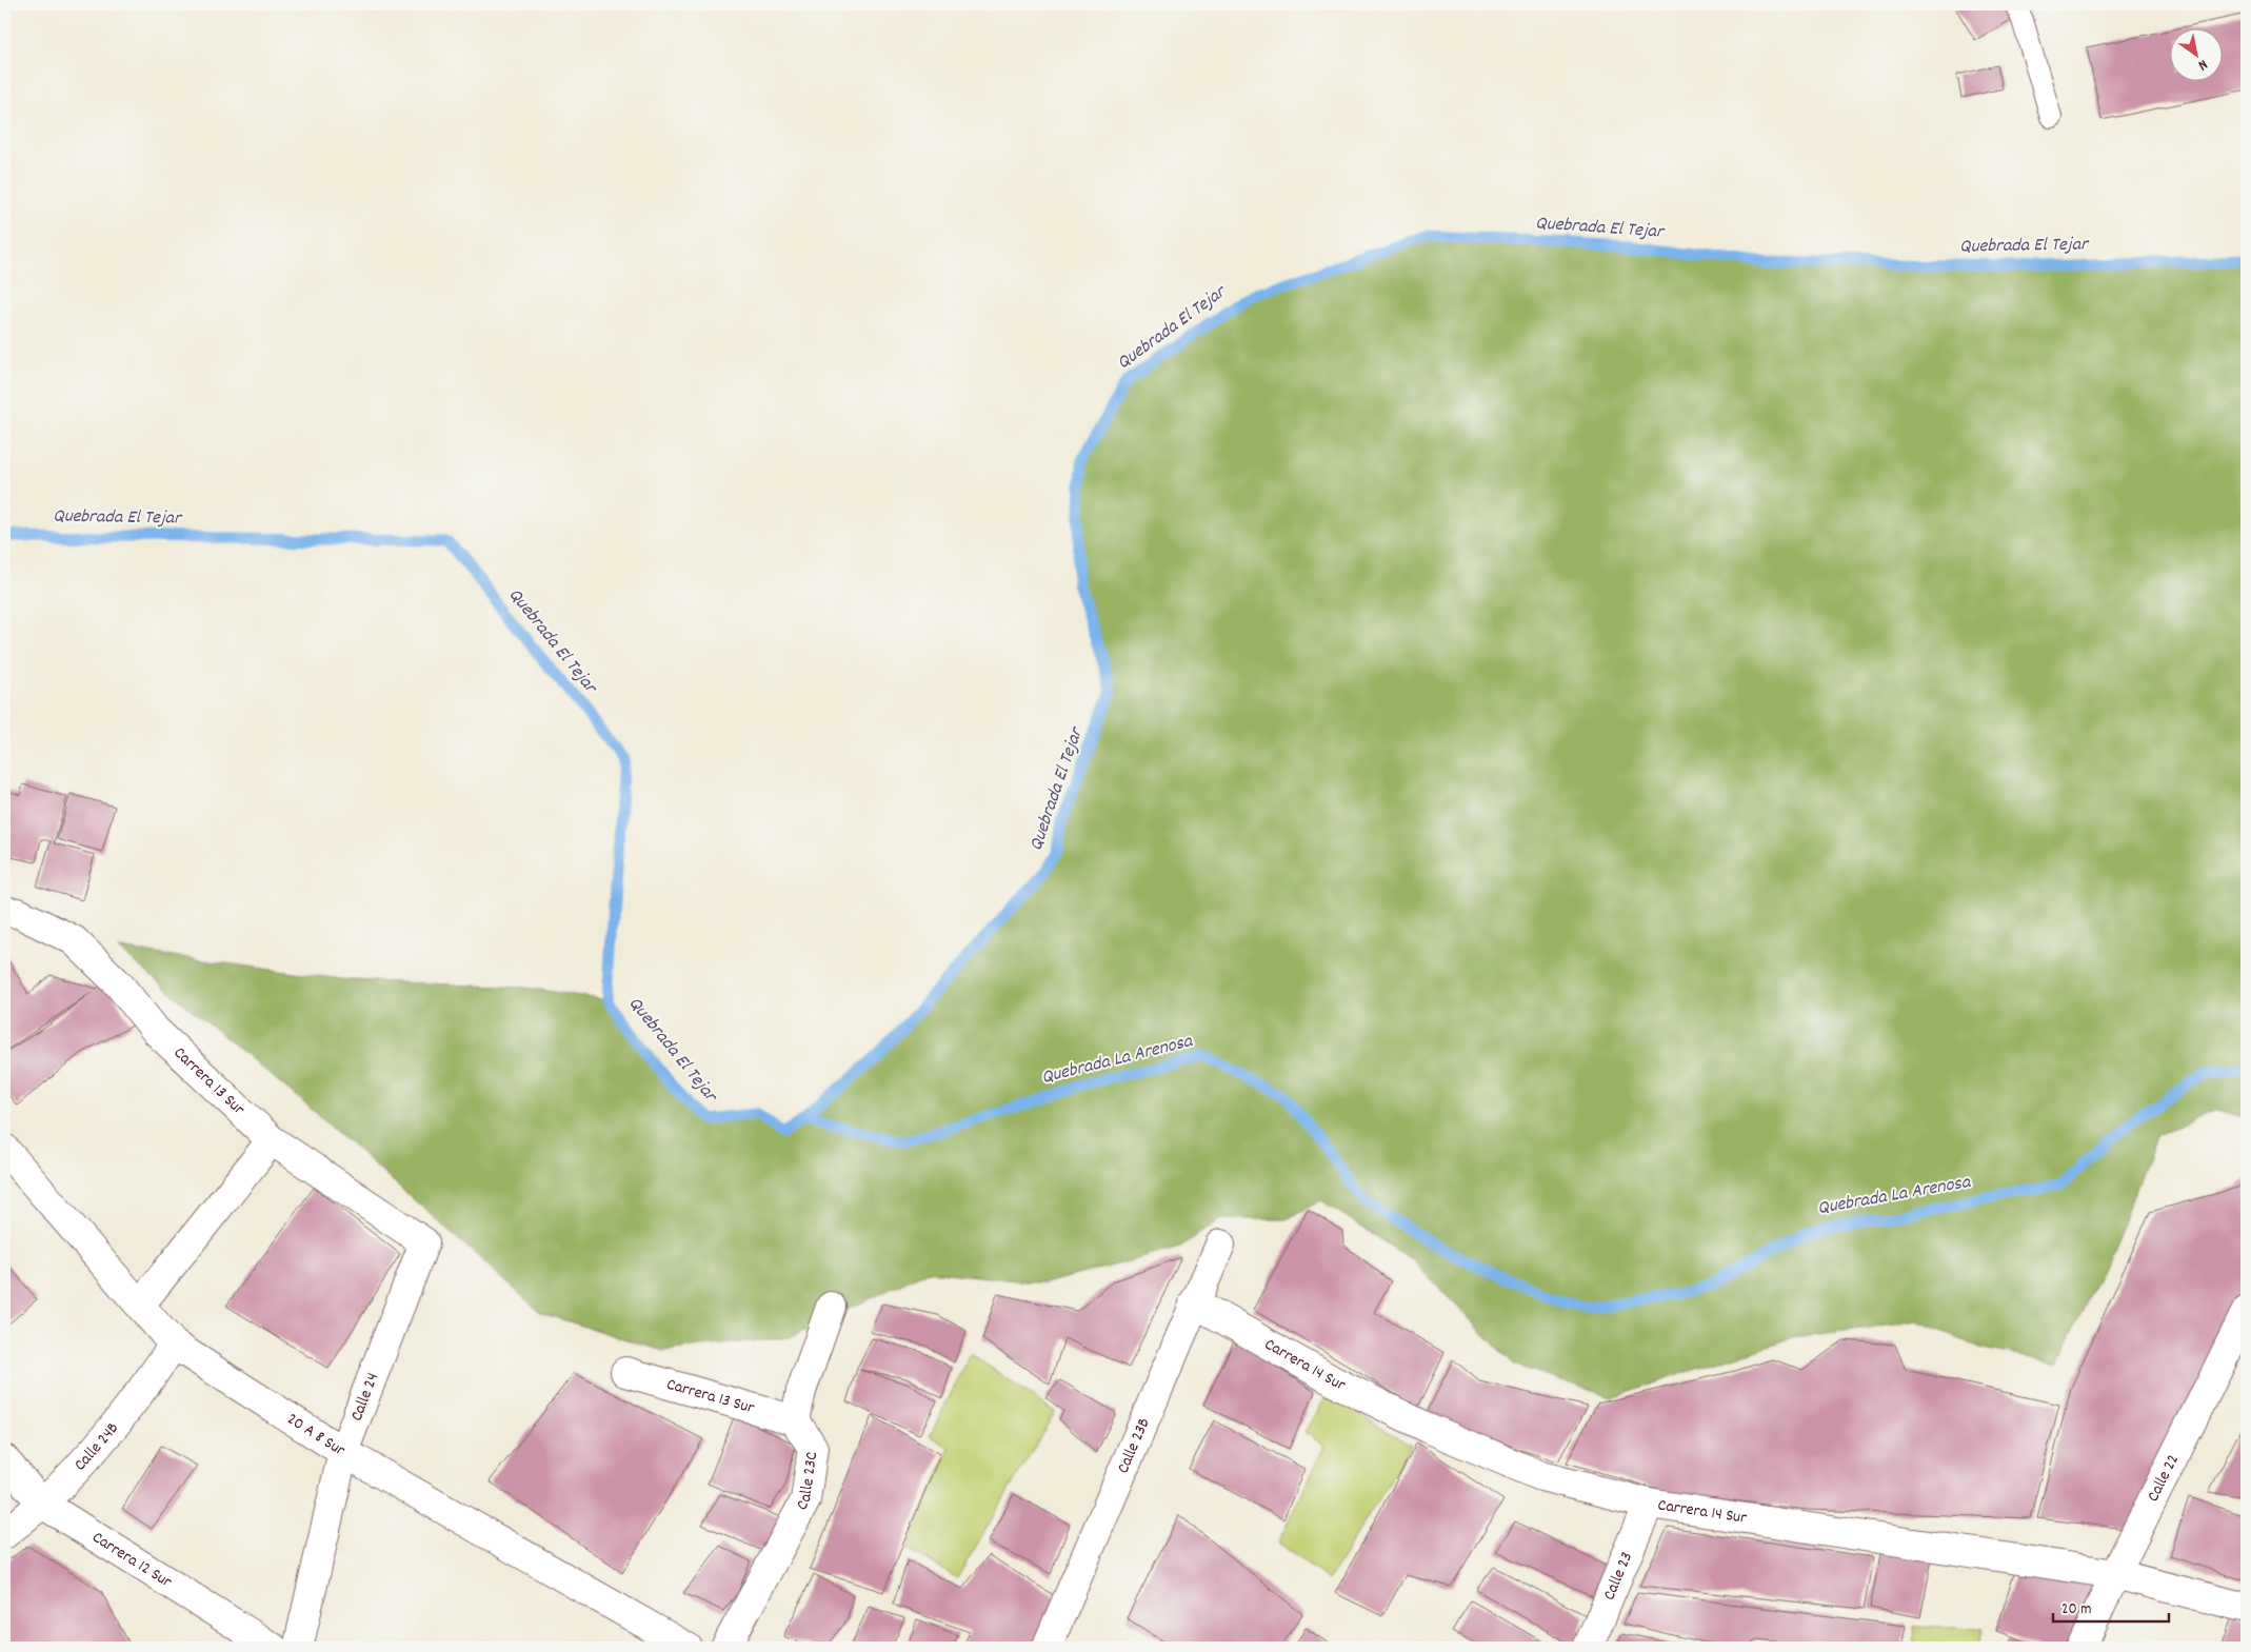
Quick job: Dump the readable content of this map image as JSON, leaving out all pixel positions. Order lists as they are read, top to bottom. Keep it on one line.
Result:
{"streets":{"street":["Carrera 13 Sur","Carrera 14 Sur","Calle 24","20 A 8 Sur","Calle 24B","Calle 23B","Calle 22","Calle 23C","Carrera 12 Sur","Calle 23"]},"crossings":[["Carrera 13 Sur","Calle 24"],["Carrera 13 Sur","Calle 23C"],["Carrera 14 Sur","Calle 23B"],["Carrera 14 Sur","Calle 22"],["Carrera 14 Sur","Calle 23"],["Calle 24","20 A 8 Sur"],["20 A 8 Sur","Calle 24B"],["Calle 24B","Carrera 12 Sur"]],"water":["Quebrada El Tejar","Quebrada La Arenosa"],"scale_bar":"20 m","north":"bottom right"}
